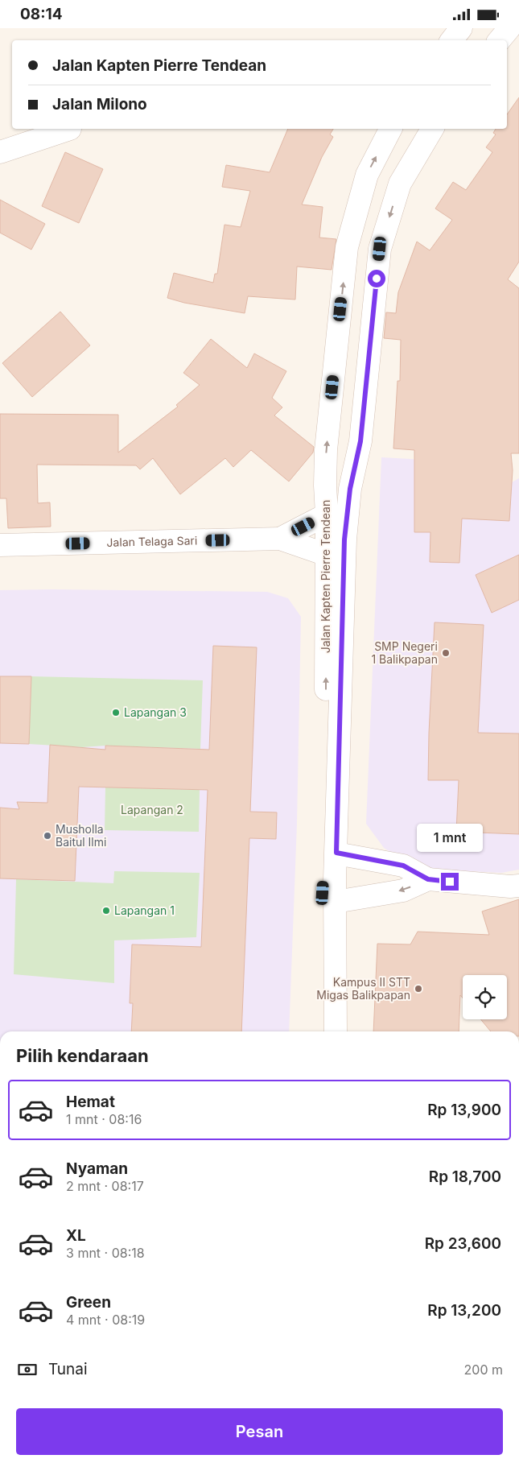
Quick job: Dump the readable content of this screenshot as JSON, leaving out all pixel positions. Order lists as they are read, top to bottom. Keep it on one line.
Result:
{"streets":{"street":["Jalan Telaga Sari","Jalan Kapten Pierre Tendean"]},"crossings":[["Jalan Telaga Sari","Jalan Kapten Pierre Tendean"]],"parks":["Lapangan 2"],"places":["SMP Negeri 1 Balikpapan","Lapangan 3","Musholla Baitul Ilmi","Lapangan 1","Kampus II STT Migas Balikpapan"],"page":{"status":"08:14","banner":["Jalan Kapten Pierre Tendean","Jalan Milono"],"bubble":"1 mnt","heading":"Pilih kendaraan","list":[{"name":"Hemat","note":"1 mnt · 08:16","value":"Rp 13,900"},{"name":"Nyaman","note":"2 mnt · 08:17","value":"Rp 18,700"},{"name":"XL","note":"3 mnt · 08:18","value":"Rp 23,600"},{"name":"Green","note":"4 mnt · 08:19","value":"Rp 13,200"}],"pay":["Tunai","200 m"],"buttons":"Pesan"}}
